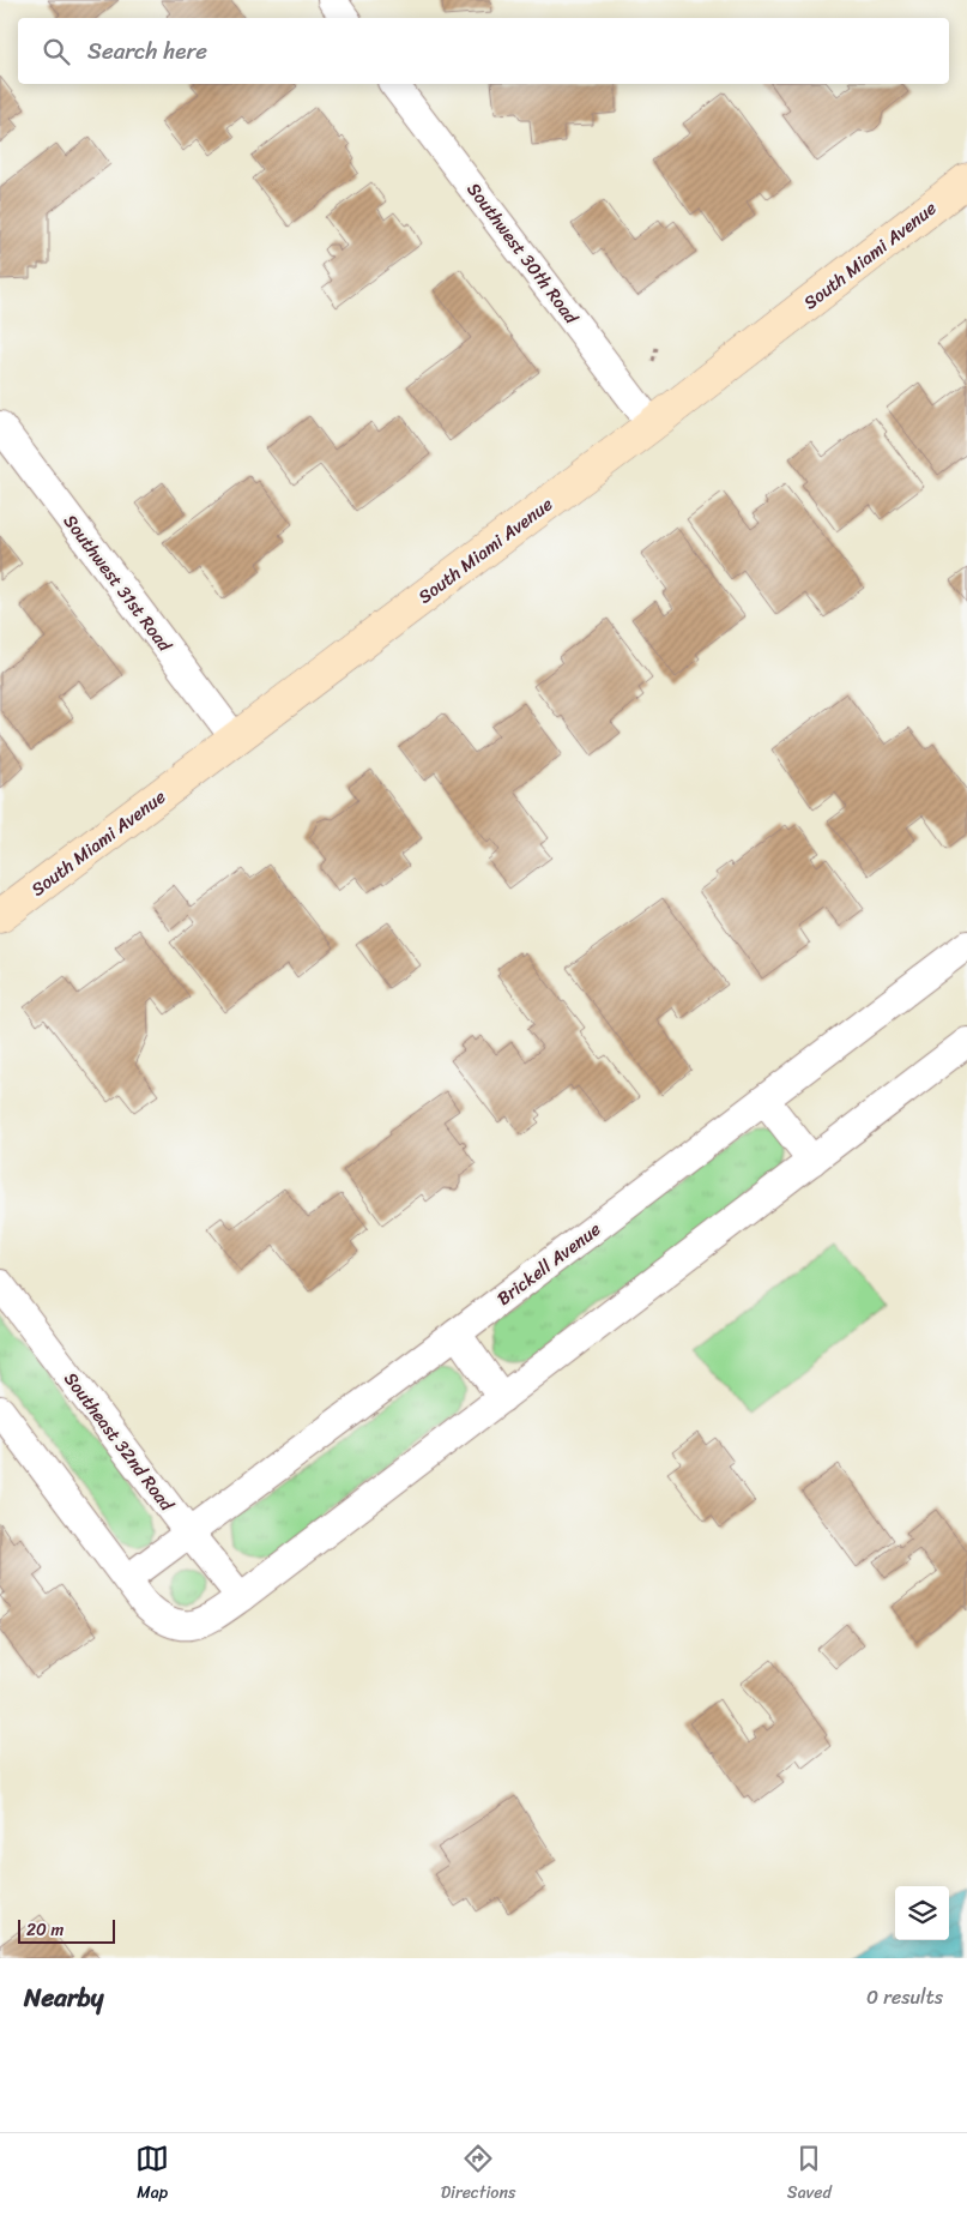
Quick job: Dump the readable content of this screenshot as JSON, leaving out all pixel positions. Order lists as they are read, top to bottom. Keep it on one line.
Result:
{"streets":{"main road":["South Miami Avenue"],"street":["Southwest 30th Road","Southwest 31st Road","Brickell Avenue","Southeast 32nd Road"]},"crossings":[["Southwest 30th Road","South Miami Avenue"],["South Miami Avenue","Southwest 31st Road"],["Brickell Avenue","Southeast 32nd Road"]],"scale_bar":"20 m","page":{"search":"Search here","scale":"20 m","heading":["Nearby","0 results"],"nav":["Map","Directions","Saved"]}}
